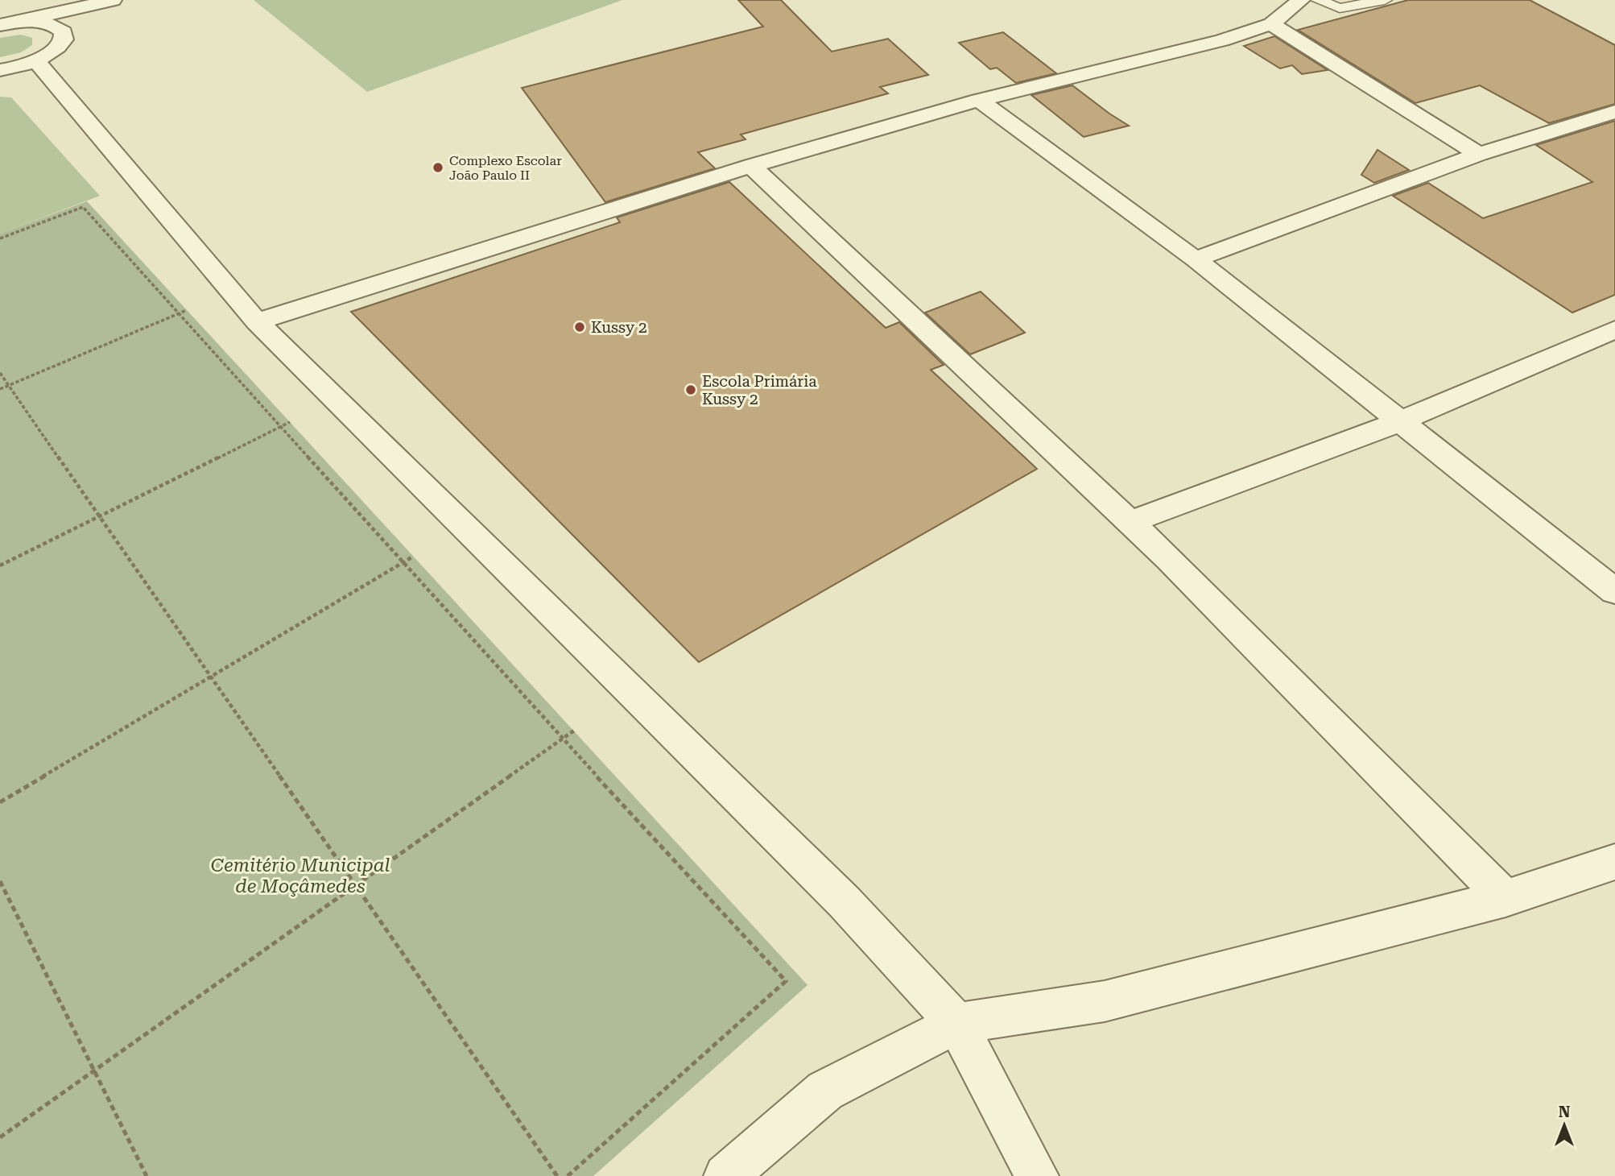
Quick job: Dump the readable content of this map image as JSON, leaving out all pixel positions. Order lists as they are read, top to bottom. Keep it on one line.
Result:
{"parks":["Cemitério Municipal de Moçâmedes"],"places":["Complexo Escolar João Paulo II","Kussy 2","Escola Primária Kussy 2"],"north":"top"}
